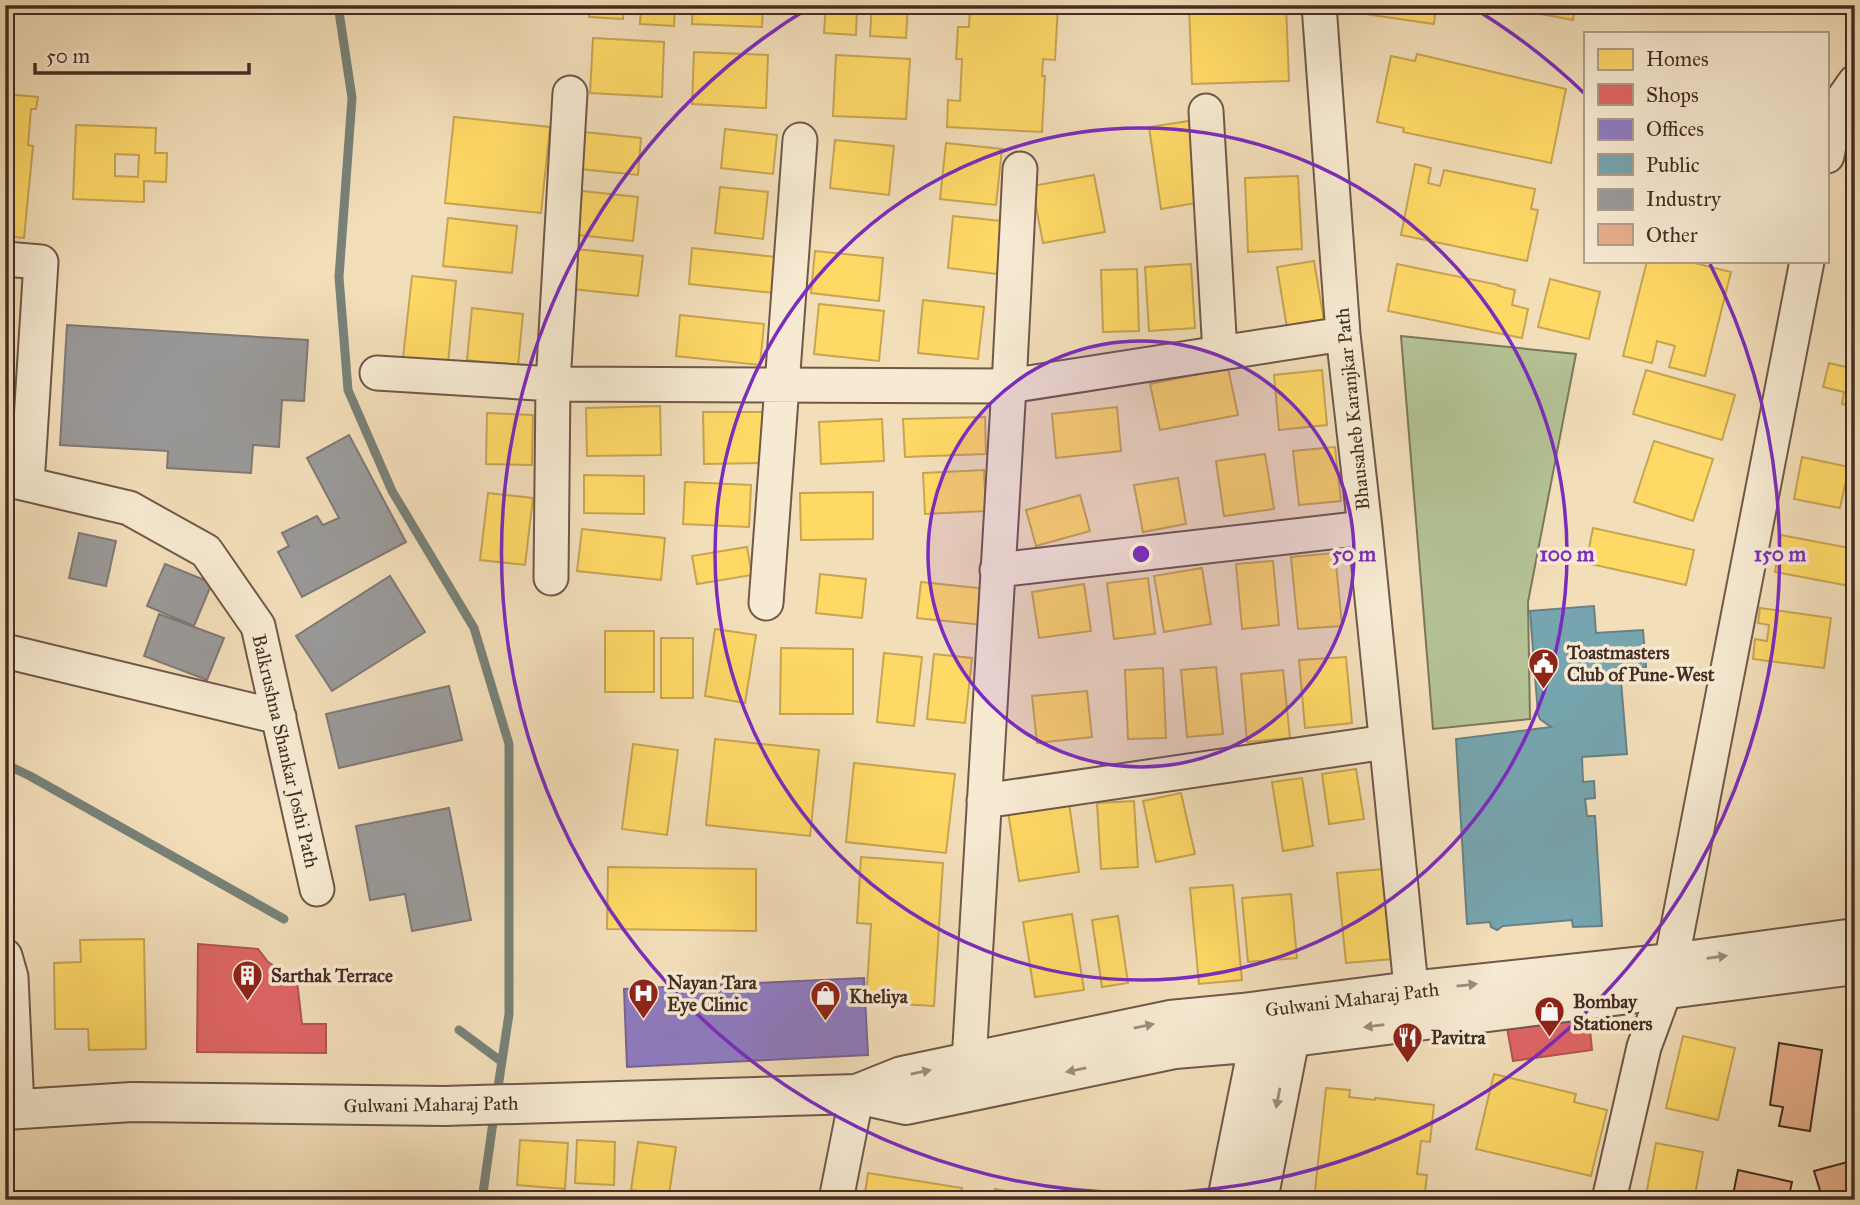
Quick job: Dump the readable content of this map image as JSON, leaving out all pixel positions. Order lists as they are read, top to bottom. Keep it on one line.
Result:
{"streets":{"street":["Bhausaheb Karanjkar Path","Balkrushna Shankar Joshi Path","Gulwani Maharaj Path"]},"crossings":[["Bhausaheb Karanjkar Path","Gulwani Maharaj Path"]],"places":{"public building":["Toastmasters Club of Pune-West"],"building":["Sarthak Terrace"],"hospital":["Nayan Tara Eye Clinic"],"shop":["Kheliya","Bombay Stationers"],"restaurant":["Pavitra"]},"legend":["Homes","Shops","Offices","Public","Industry","Other"],"scale_bar":"50 m","rings":["50 m","100 m","150 m"]}
